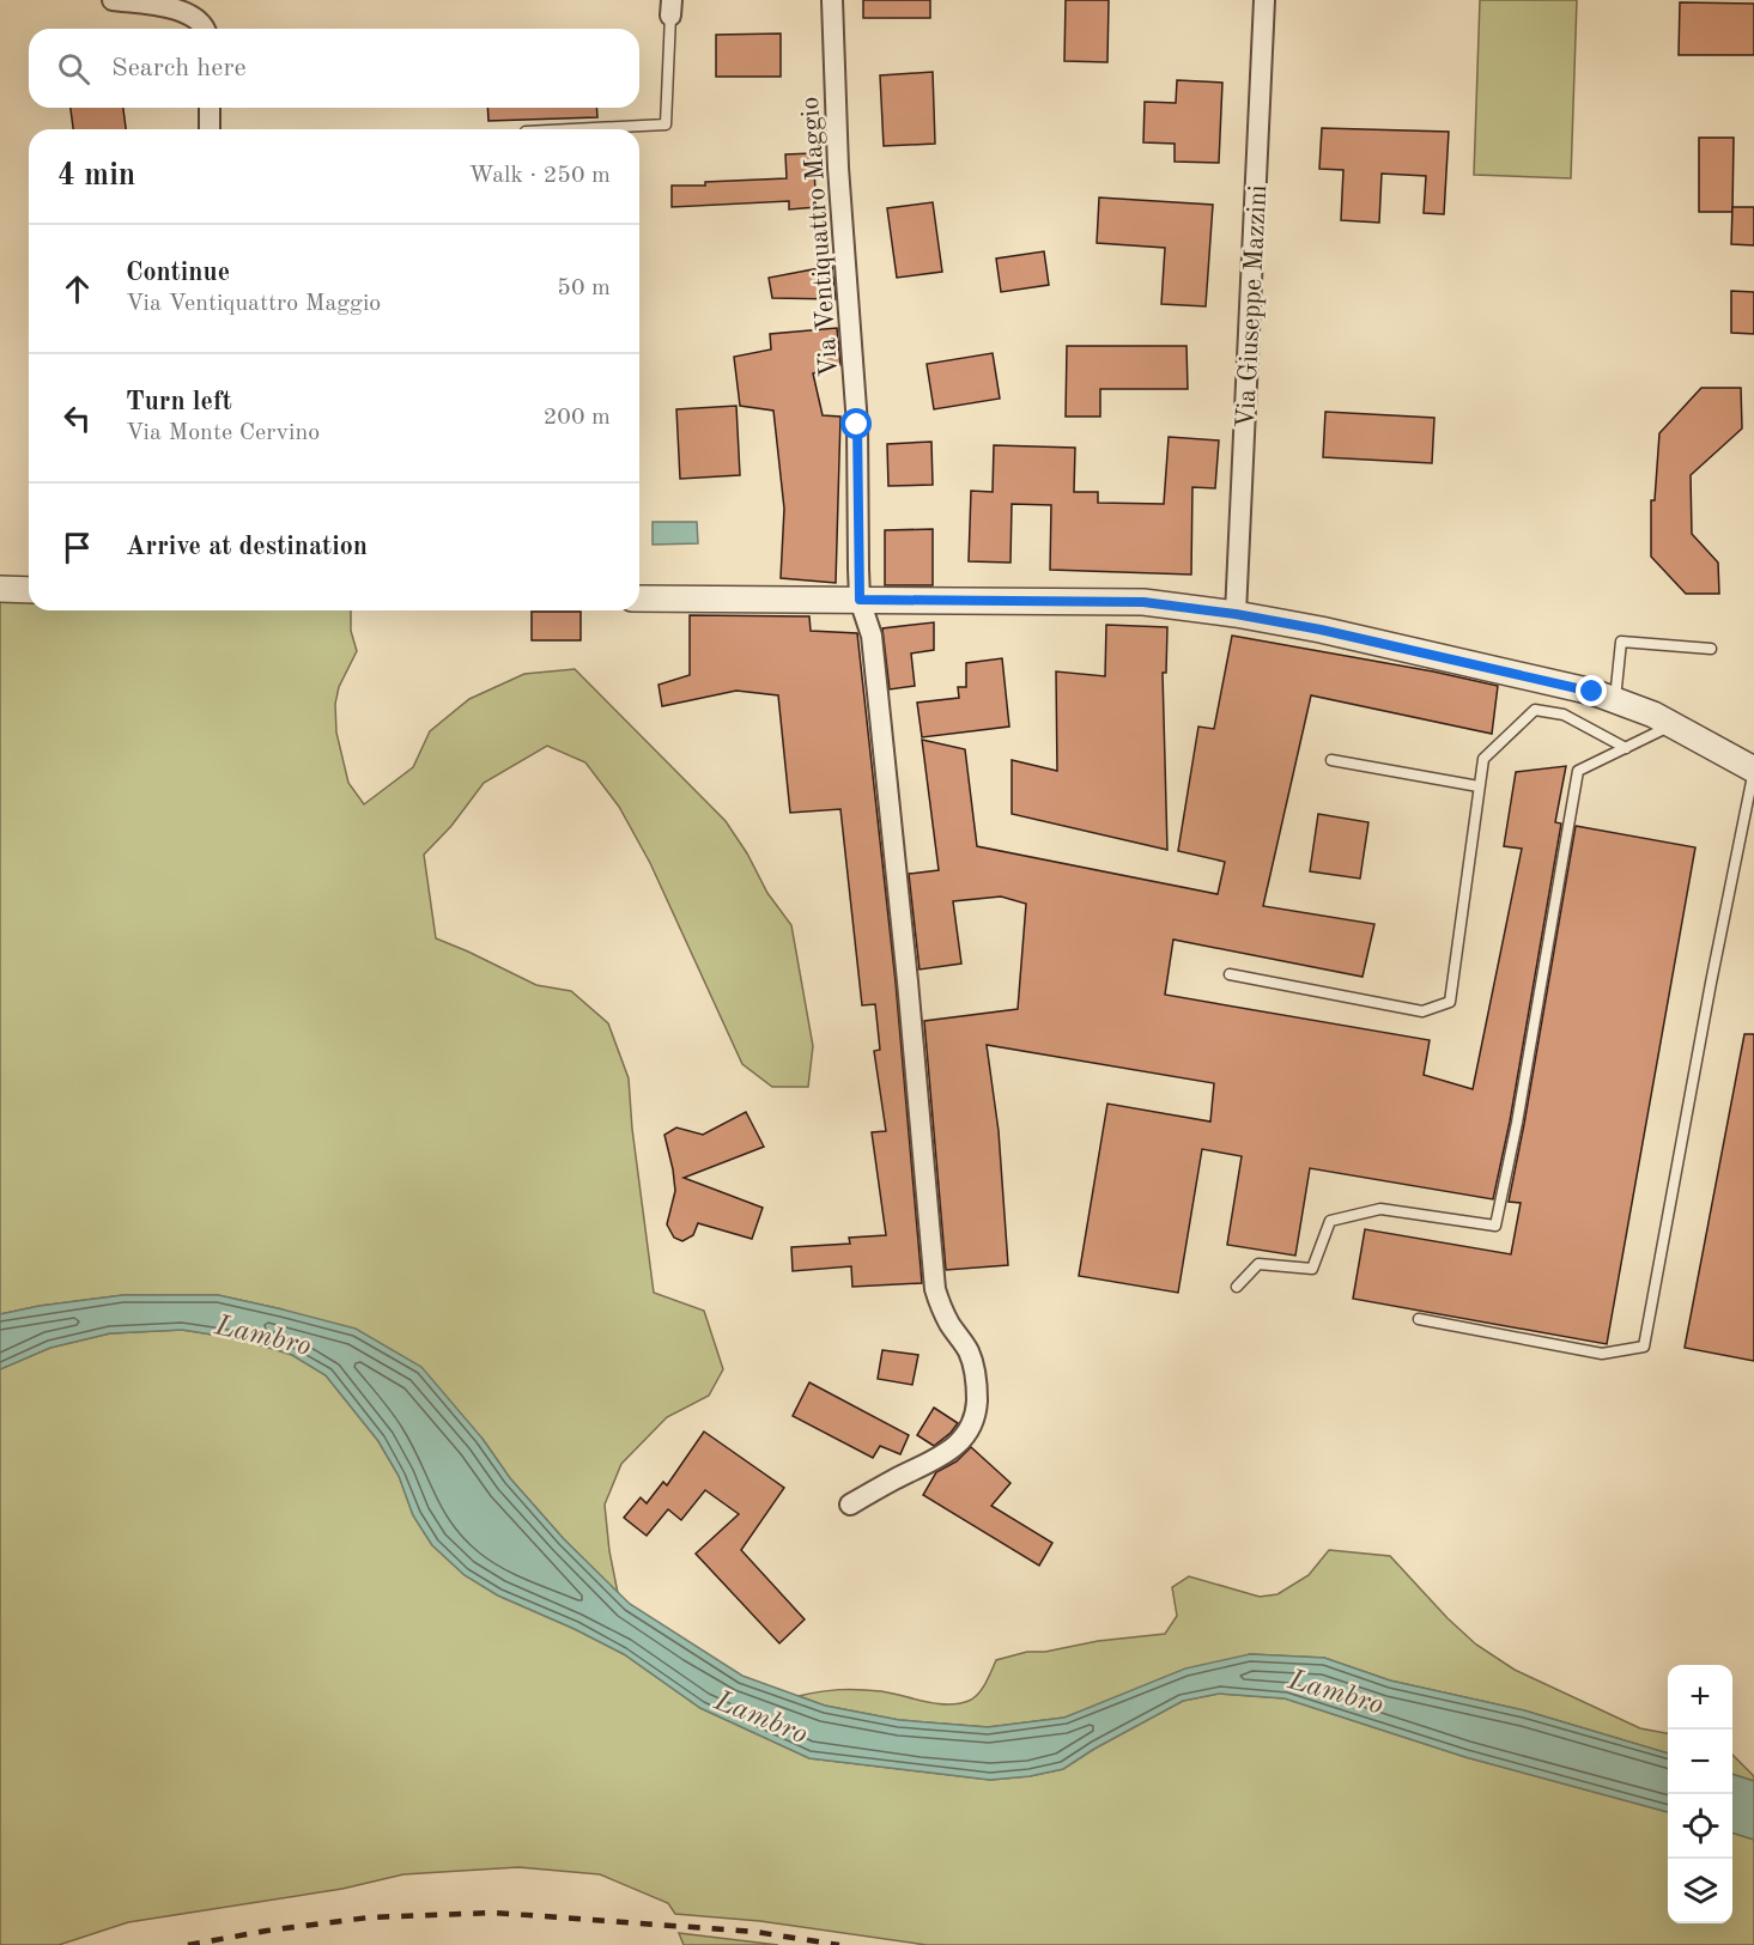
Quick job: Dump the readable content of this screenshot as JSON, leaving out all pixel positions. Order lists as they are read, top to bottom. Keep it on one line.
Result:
{"streets":{"street":["Via Ventiquattro Maggio","Via Giuseppe Mazzini"]},"water":["Lambro"],"page":{"search":"Search here","heading":["4 min","Walk · 250 m"],"list":[["Continue","Via Ventiquattro Maggio","50 m"],["Turn left","Via Monte Cervino","200 m"],"Arrive at destination"],"map_buttons":["+","−"]}}
